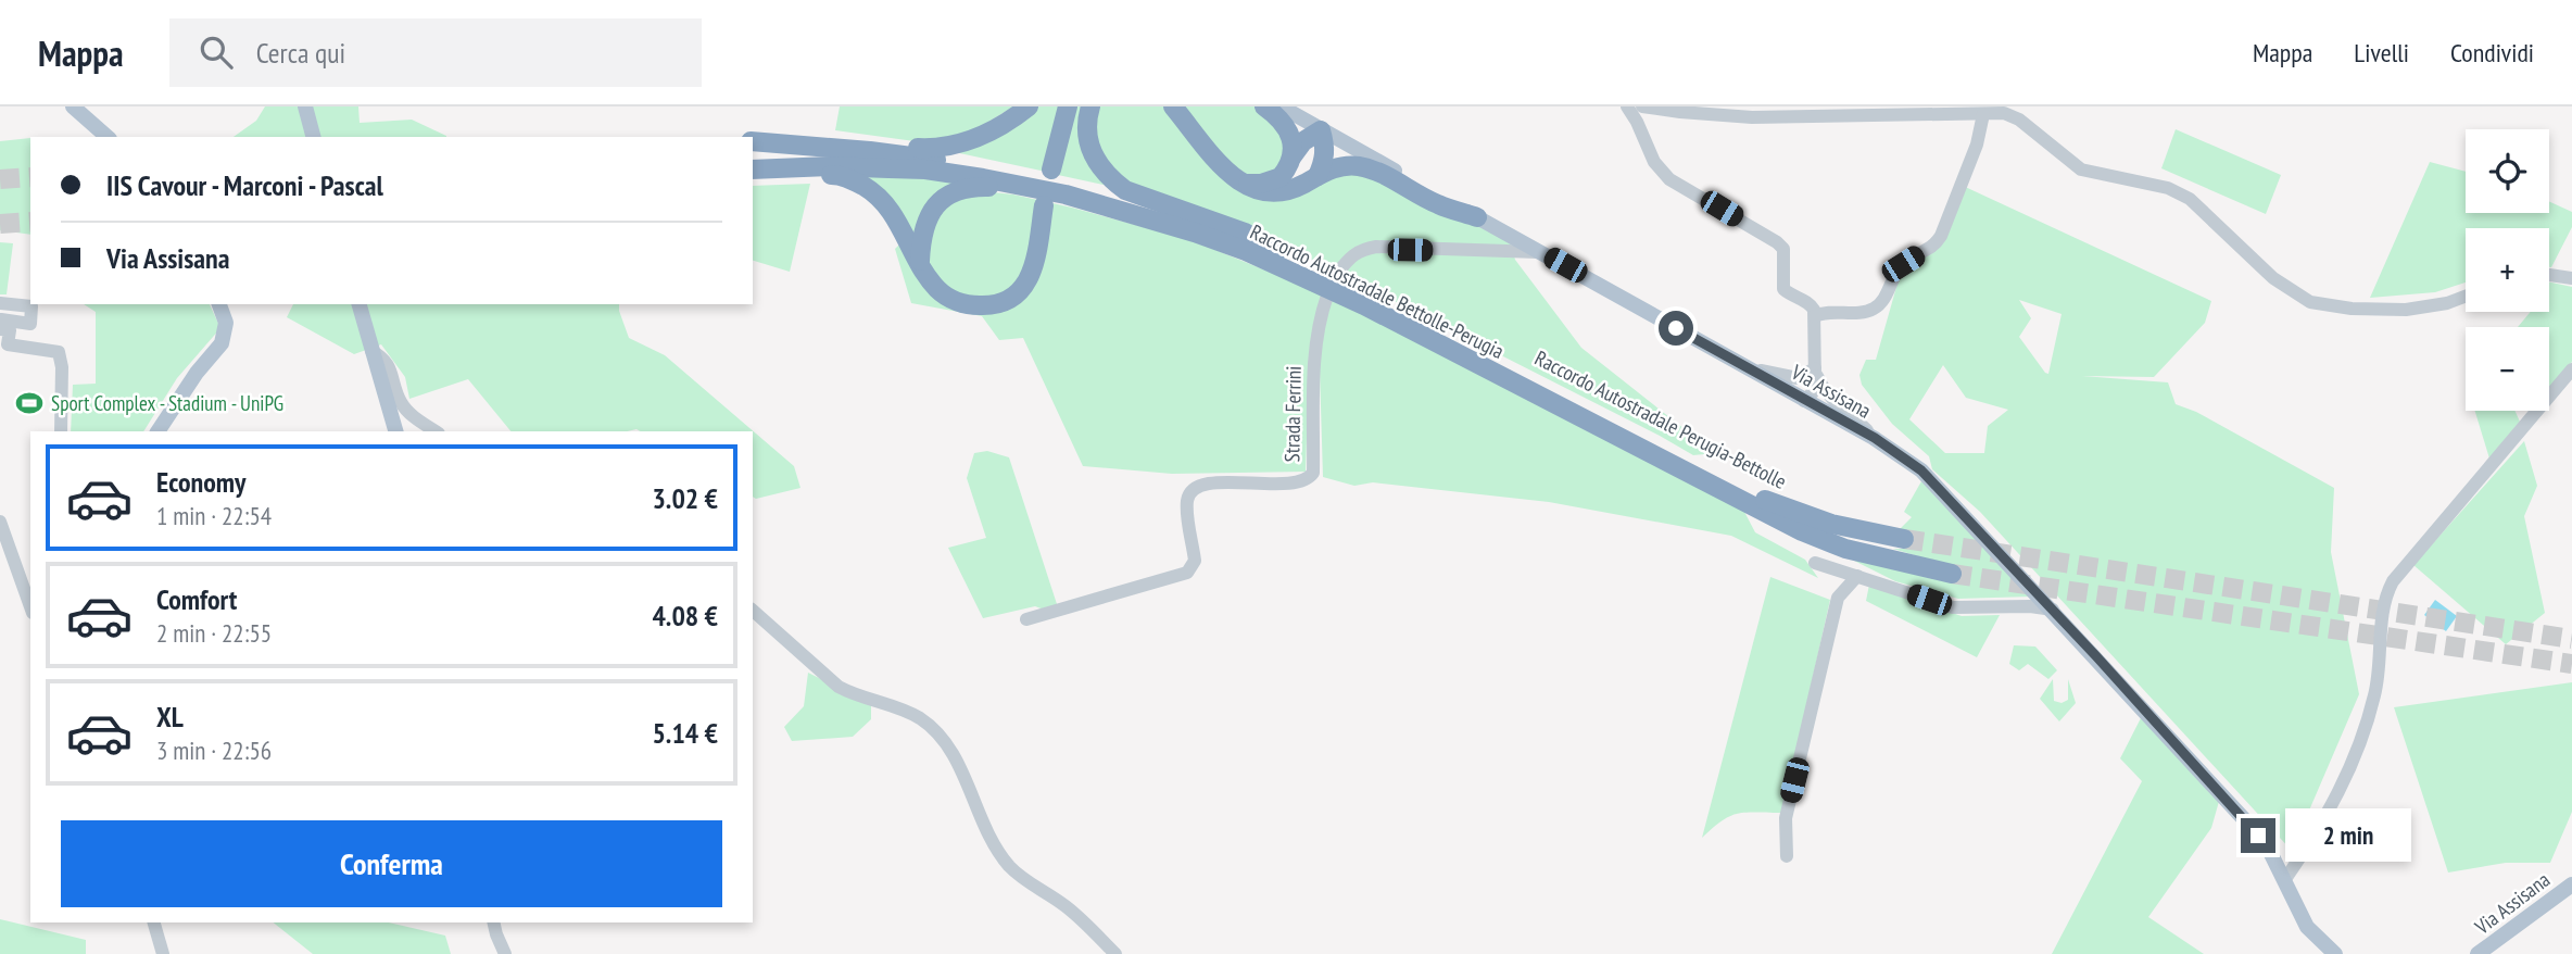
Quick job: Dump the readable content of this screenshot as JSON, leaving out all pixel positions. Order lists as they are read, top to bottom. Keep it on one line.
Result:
{"streets":{"highway":["Raccordo Autostradale Bettolle-Perugia","Raccordo Autostradale Perugia-Bettolle"],"main road":["Via Assisana"],"street":["Strada Ferrini"]},"crossings":[["Raccordo Autostradale Bettolle-Perugia","Raccordo Autostradale Perugia-Bettolle"]],"places":{"sports":["Sport Complex - Stadium - UniPG"]},"page":{"header":"Mappa","search":"Cerca qui","nav":["Mappa","Livelli","Condividi"],"map_buttons":["+","−"],"banner":["IIS Cavour - Marconi - Pascal","Via Assisana"],"list":[{"name":"Economy","note":"1 min · 22:54","value":"3.02 €"},{"name":"Comfort","note":"2 min · 22:55","value":"4.08 €"},{"name":"XL","note":"3 min · 22:56","value":"5.14 €"}],"buttons":"Conferma","bubble":"2 min"}}
